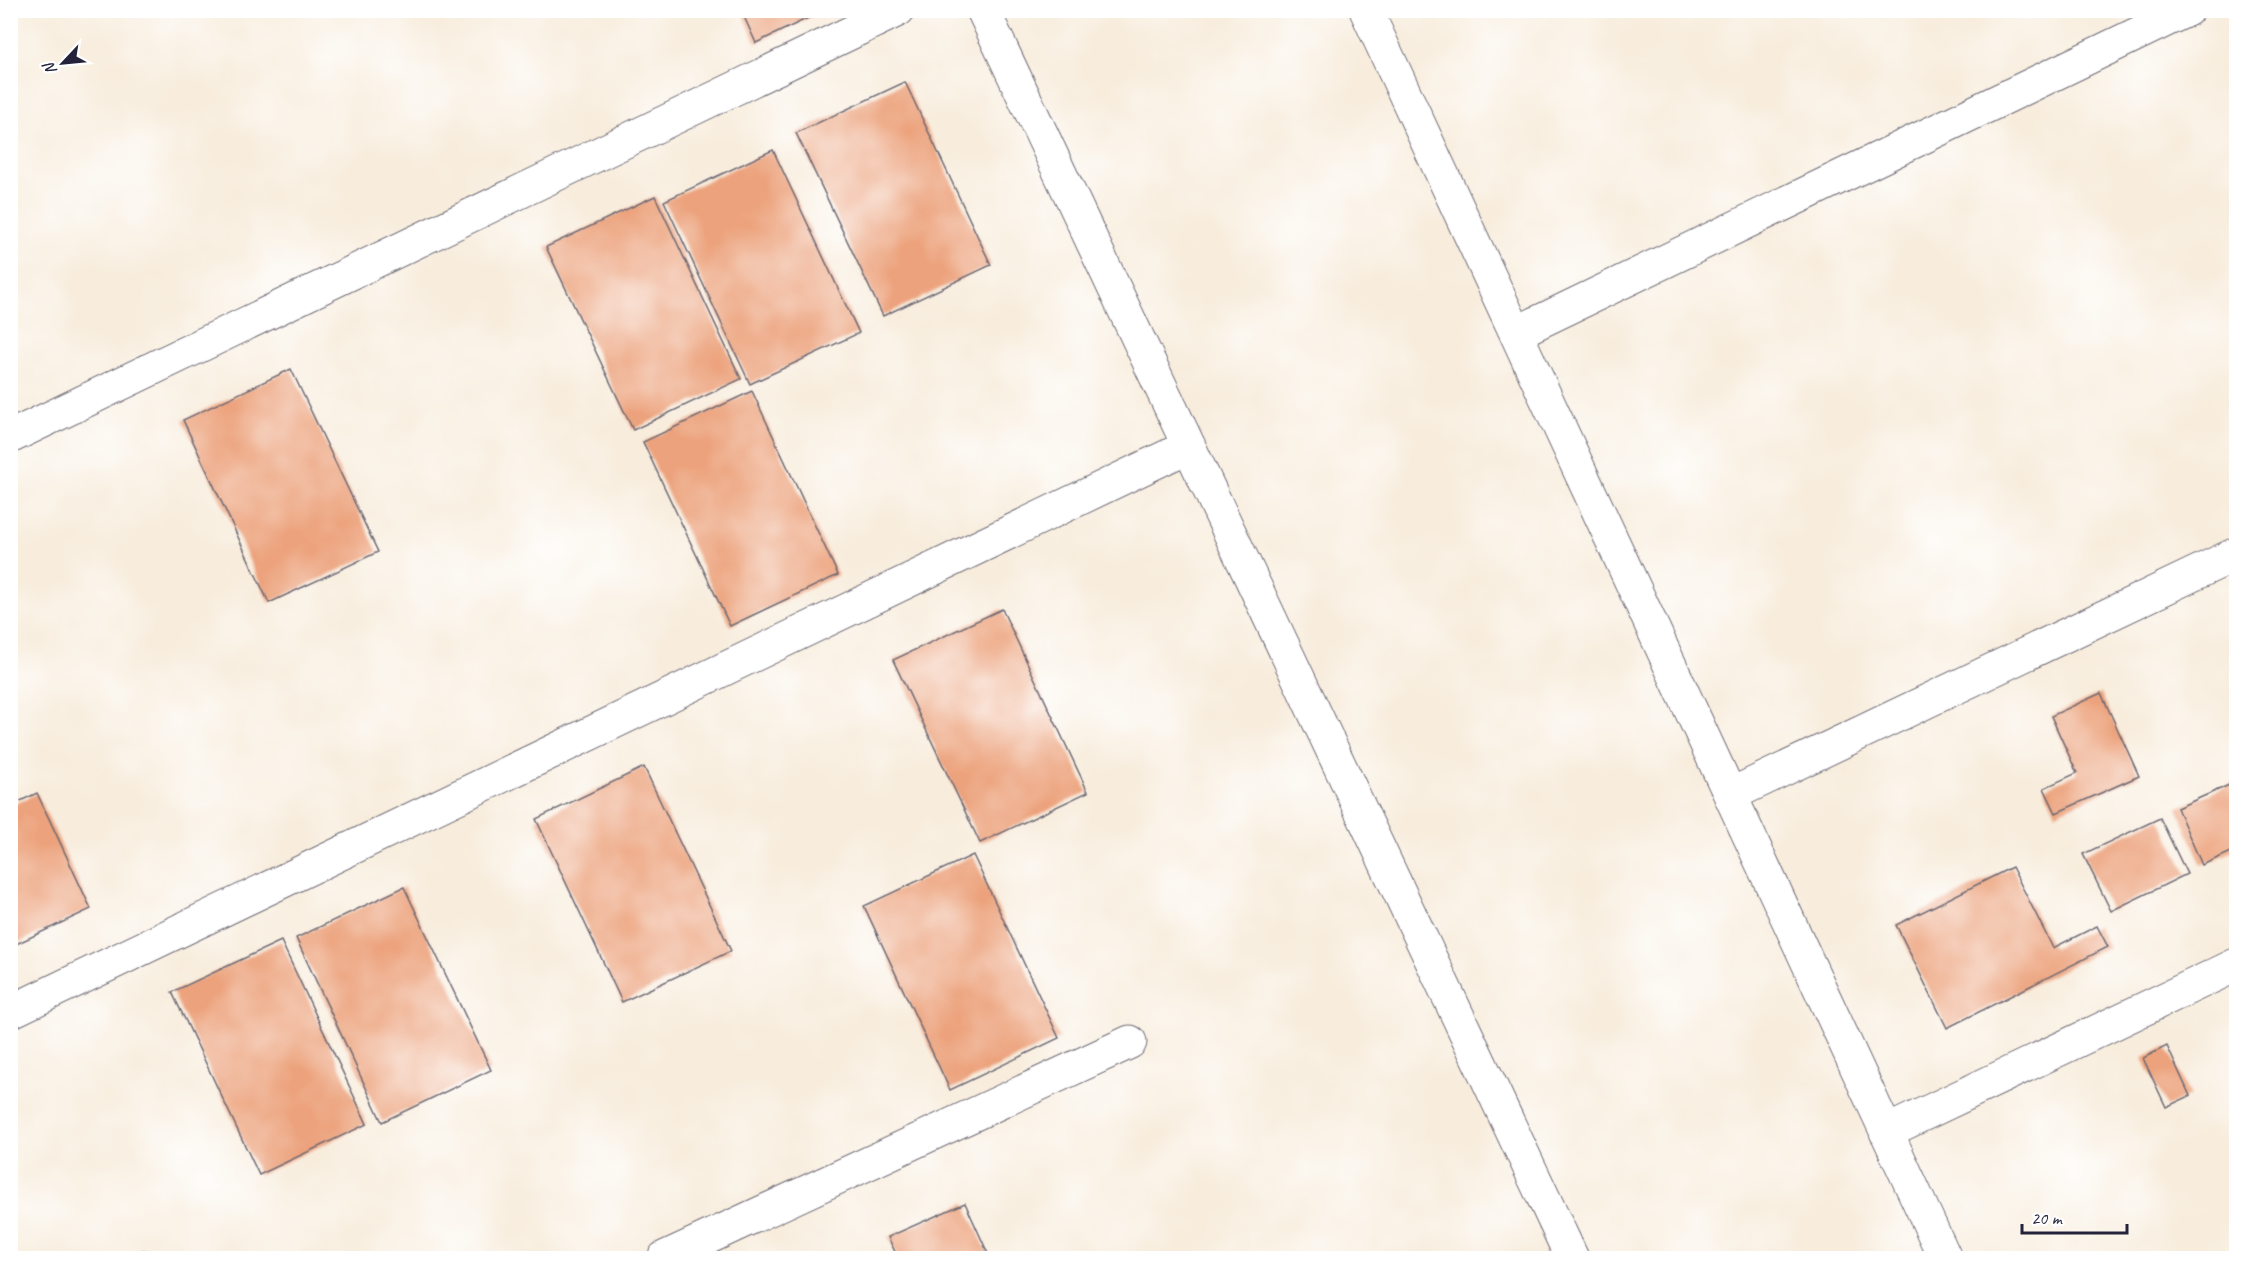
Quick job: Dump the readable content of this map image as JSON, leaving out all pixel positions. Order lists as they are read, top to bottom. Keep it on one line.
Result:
{"scale_bar":"20 m","north":"bottom left"}
